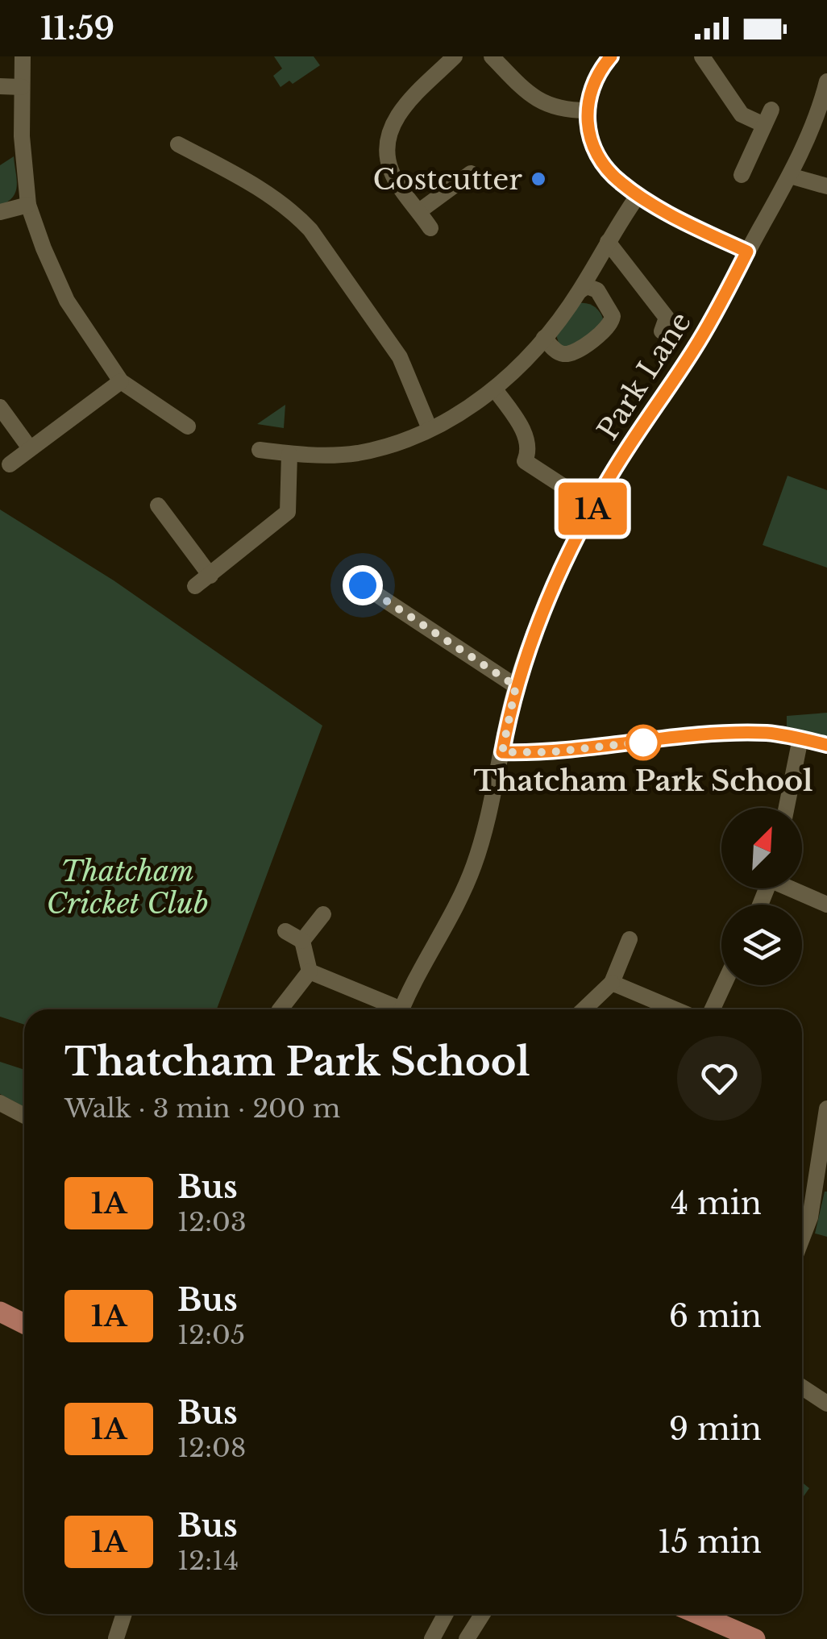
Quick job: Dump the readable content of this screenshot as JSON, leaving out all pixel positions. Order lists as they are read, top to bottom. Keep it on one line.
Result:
{"streets":{"street":["Park Lane"]},"parks":["Thatcham Cricket Club"],"places":["Costcutter","Thatcham Park School"],"lines":["bus line 1A"],"north":"top right","page":{"status":"11:59","on_map":"1A","heading":["Thatcham Park School","Walk · 3 min · 200 m"],"list":[{"mark":"1A","name":"Bus","note":"12:03","value":"4 min"},{"mark":"1A","name":"Bus","note":"12:05","value":"6 min"},{"mark":"1A","name":"Bus","note":"12:08","value":"9 min"},{"mark":"1A","name":"Bus","note":"12:14","value":"15 min"}]}}
